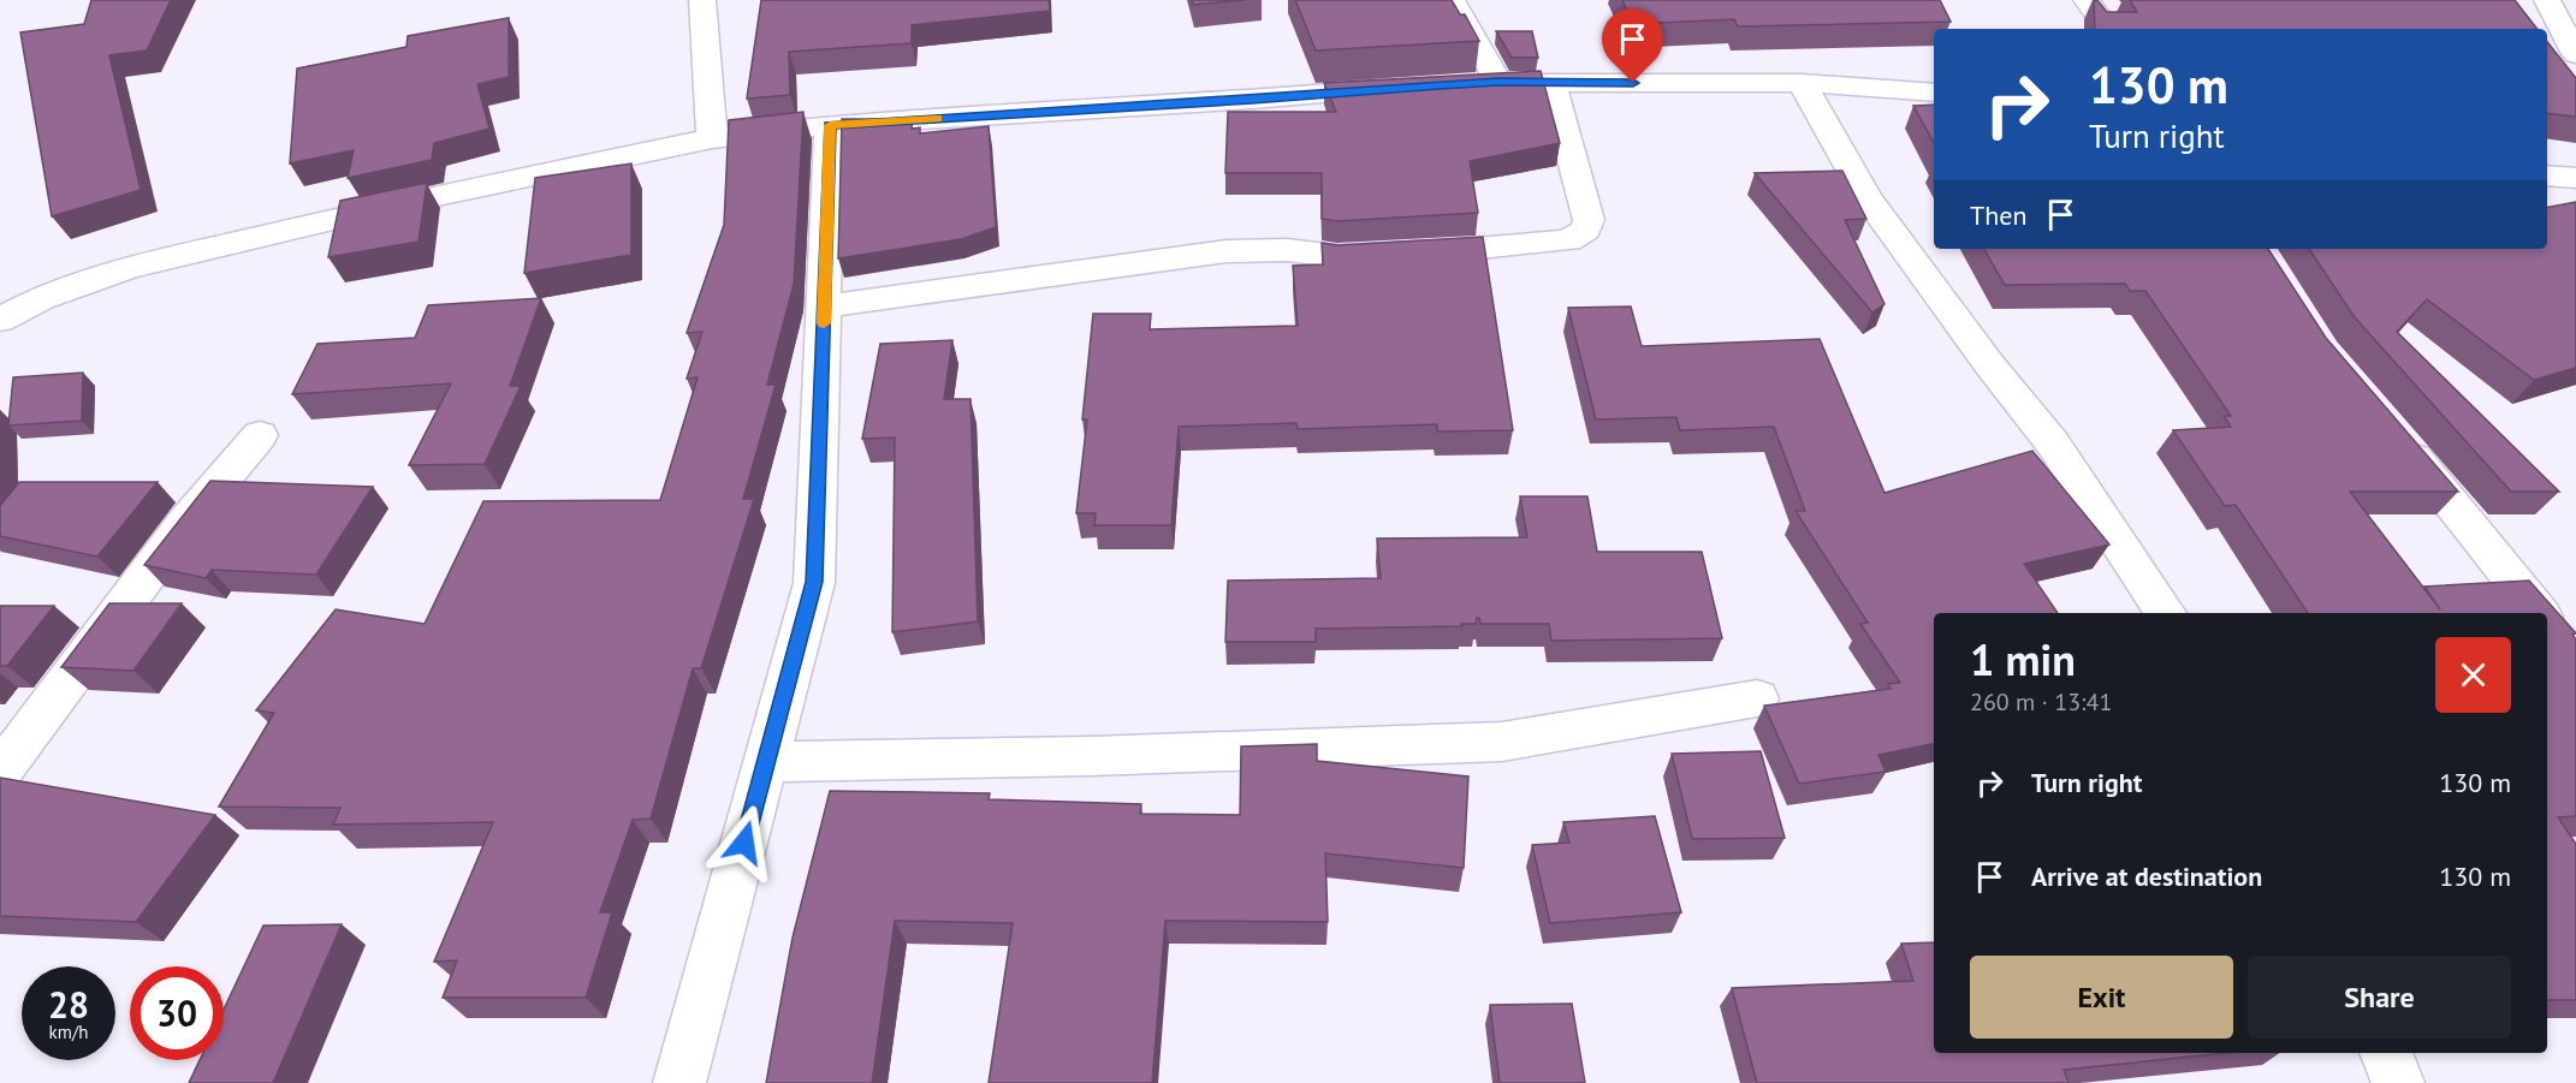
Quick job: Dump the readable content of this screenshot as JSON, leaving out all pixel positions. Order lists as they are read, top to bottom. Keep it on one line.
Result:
{"page":{"turn":["130 m","Turn right"],"then":"Then","heading":["1 min","260 m · 13:41"],"list":[{"name":"Turn right","value":"130 m"},{"name":"Arrive at destination","value":"130 m"}],"buttons":["Exit","Share"],"speed":"28 km/h","limit":"30"}}
